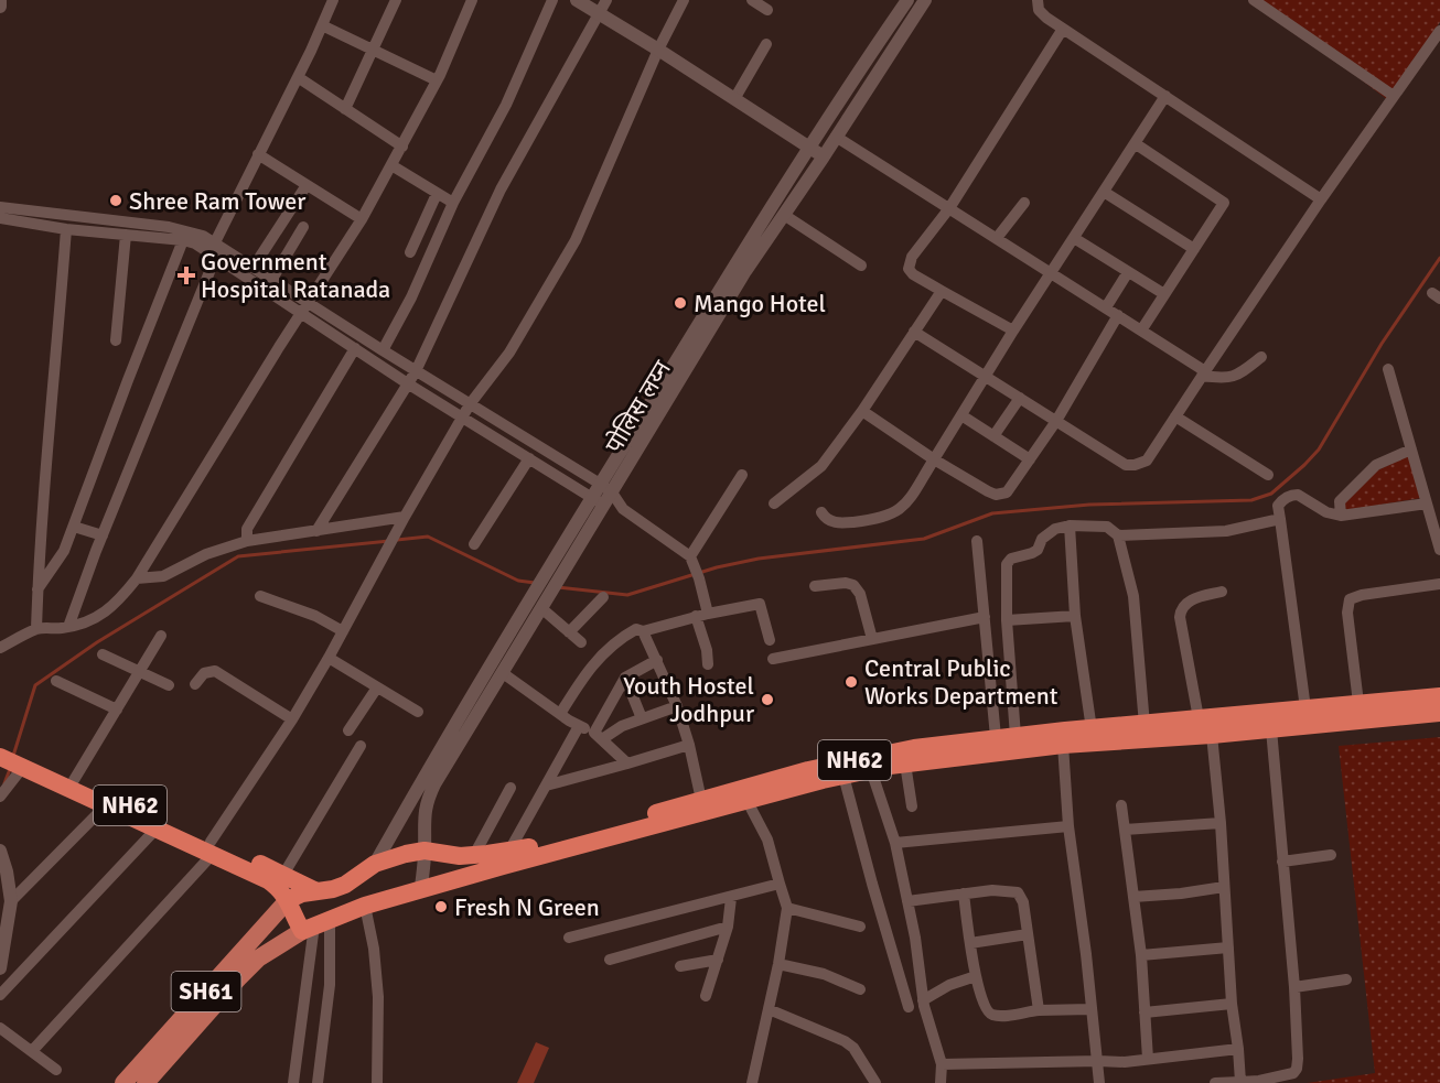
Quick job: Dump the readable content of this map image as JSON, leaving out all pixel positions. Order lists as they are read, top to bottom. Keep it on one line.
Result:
{"streets":{"highway":["NH62"],"main road":["SH61"],"street":["पोलिस लय्न"]},"crossings":[["पोलिस लय्न","NH62"],["NH62","SH61"]],"places":{"other":["Shree Ram Tower","Mango Hotel","Central Public Works Department","Youth Hostel Jodhpur","Fresh N Green"],"health":["Government Hospital Ratanada"]}}
